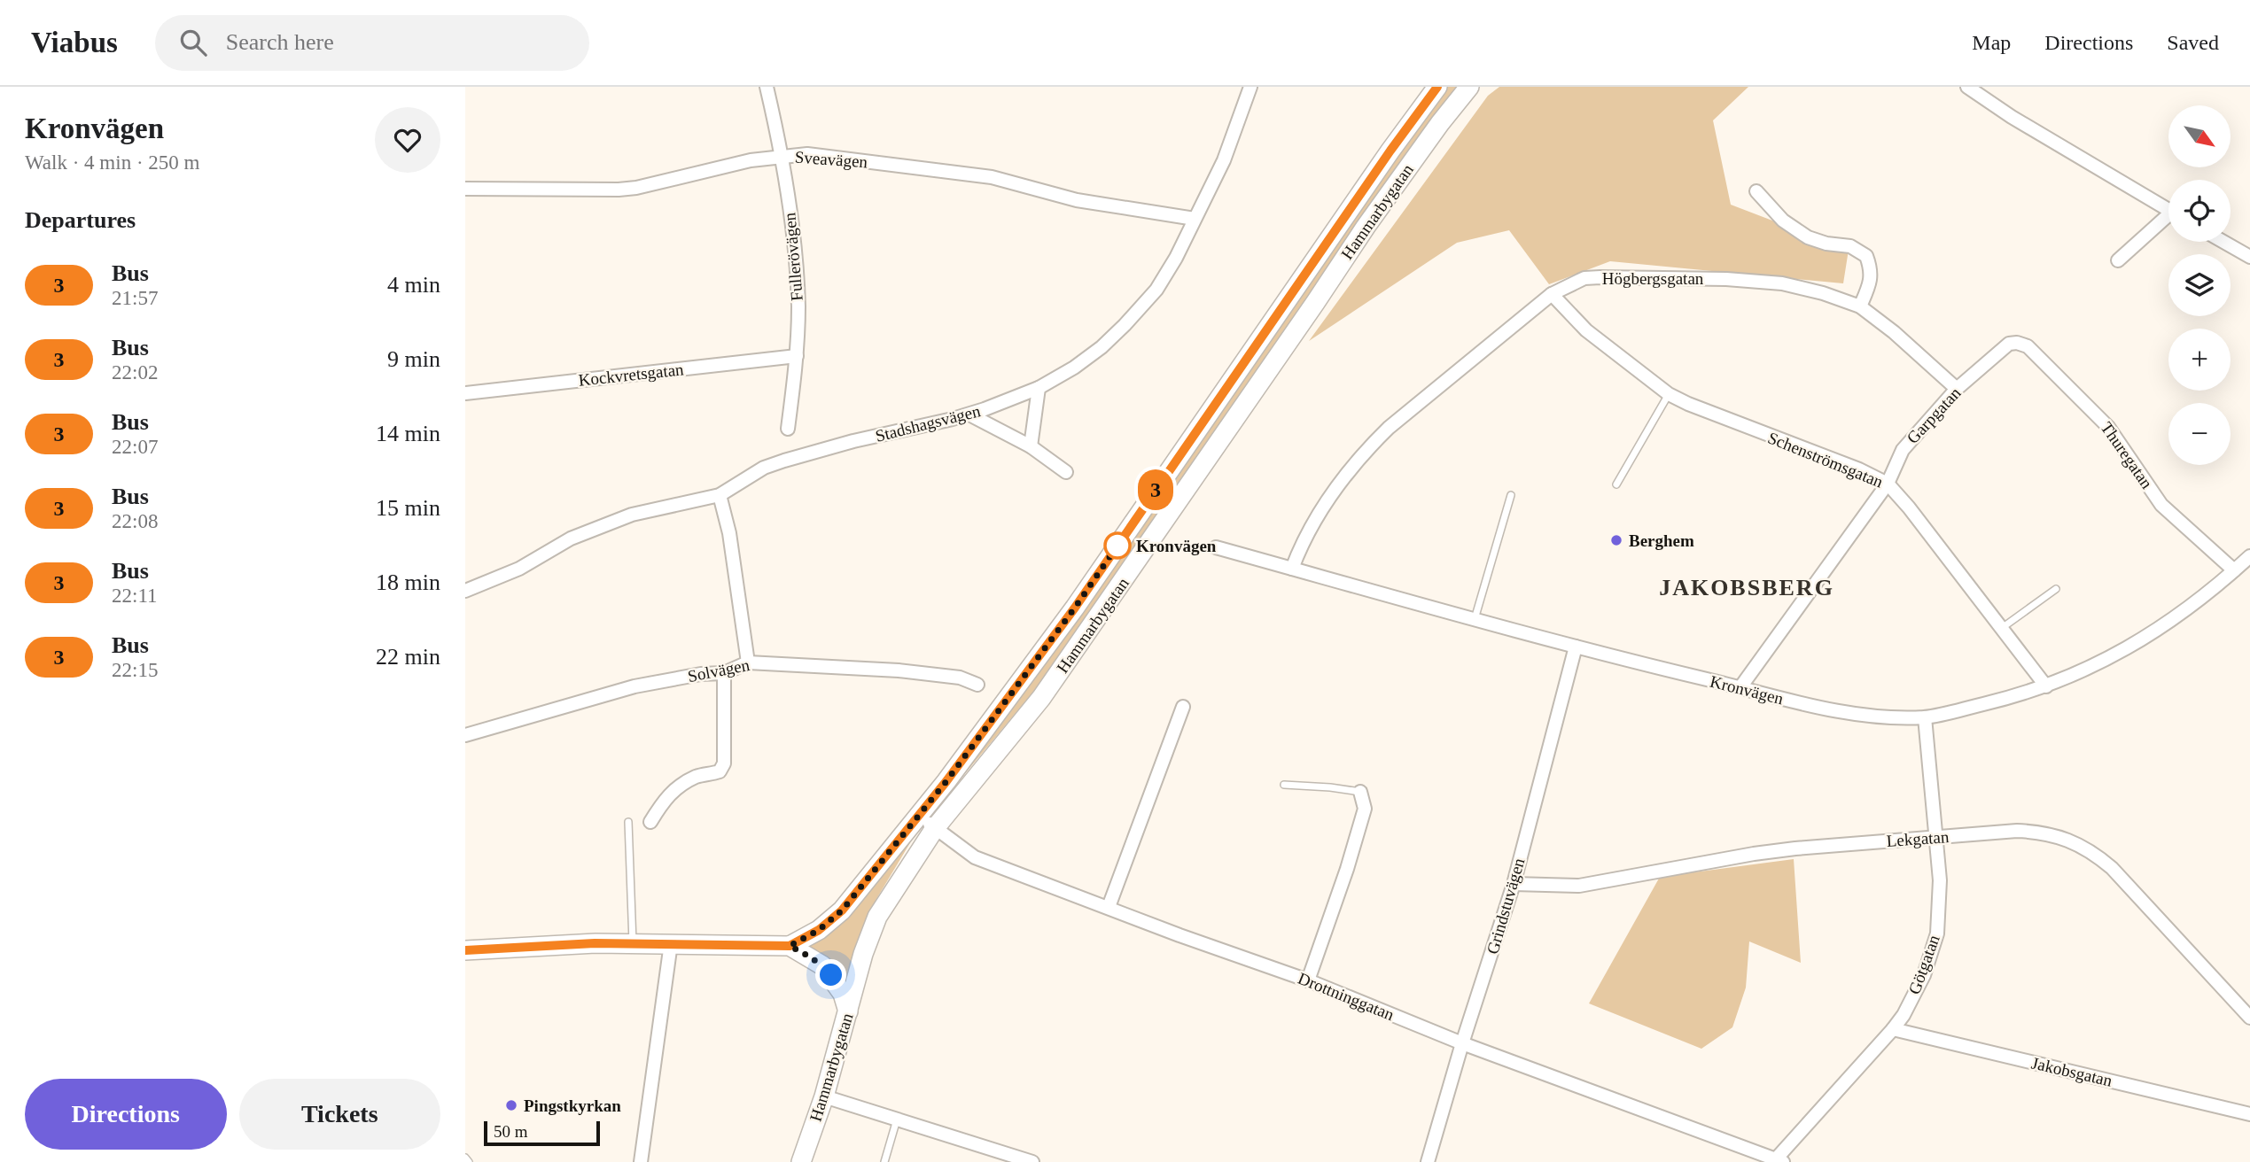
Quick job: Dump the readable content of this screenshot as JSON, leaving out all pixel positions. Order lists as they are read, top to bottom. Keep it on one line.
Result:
{"streets":{"main road":["Hammarbygatan"],"street":["Sveavägen","Fullerövägen","Högbergsgatan","Kockvretsgatan","Garpgatan","Stadshagsvägen","Thuregatan","Schenströmsgatan","Solvägen","Kronvägen","Lekgatan","Grindstuvägen","Götgatan","Drottninggatan","Jakobsgatan"]},"crossings":[["Sveavägen","Fullerövägen"],["Sveavägen","Stadshagsvägen"],["Hammarbygatan","Drottninggatan"],["Fullerövägen","Kockvretsgatan"],["Högbergsgatan","Garpgatan"],["Högbergsgatan","Schenströmsgatan"],["Högbergsgatan","Kronvägen"],["Garpgatan","Thuregatan"],["Garpgatan","Schenströmsgatan"],["Garpgatan","Kronvägen"],["Thuregatan","Kronvägen"],["Schenströmsgatan","Kronvägen"],["Kronvägen","Grindstuvägen"],["Kronvägen","Götgatan"],["Lekgatan","Grindstuvägen"],["Lekgatan","Götgatan"],["Grindstuvägen","Drottninggatan"],["Götgatan","Drottninggatan"],["Götgatan","Jakobsgatan"]],"districts":["JAKOBSBERG"],"places":["Berghem","Kronvägen","Pingstkyrkan"],"lines":["bus line 3"],"scale_bar":"50 m","north":"bottom right","page":{"header":"Viabus","search":"Search here","nav":["Map","Directions","Saved"],"heading":[["Kronvägen","Walk · 4 min · 250 m"],"Departures"],"on_map":"3","map_buttons":["+","−"],"list":[{"mark":"3","name":"Bus","note":"21:57","value":"4 min"},{"mark":"3","name":"Bus","note":"22:02","value":"9 min"},{"mark":"3","name":"Bus","note":"22:07","value":"14 min"},{"mark":"3","name":"Bus","note":"22:08","value":"15 min"},{"mark":"3","name":"Bus","note":"22:11","value":"18 min"},{"mark":"3","name":"Bus","note":"22:15","value":"22 min"}],"buttons":["Directions","Tickets"],"scale":"50 m"}}
